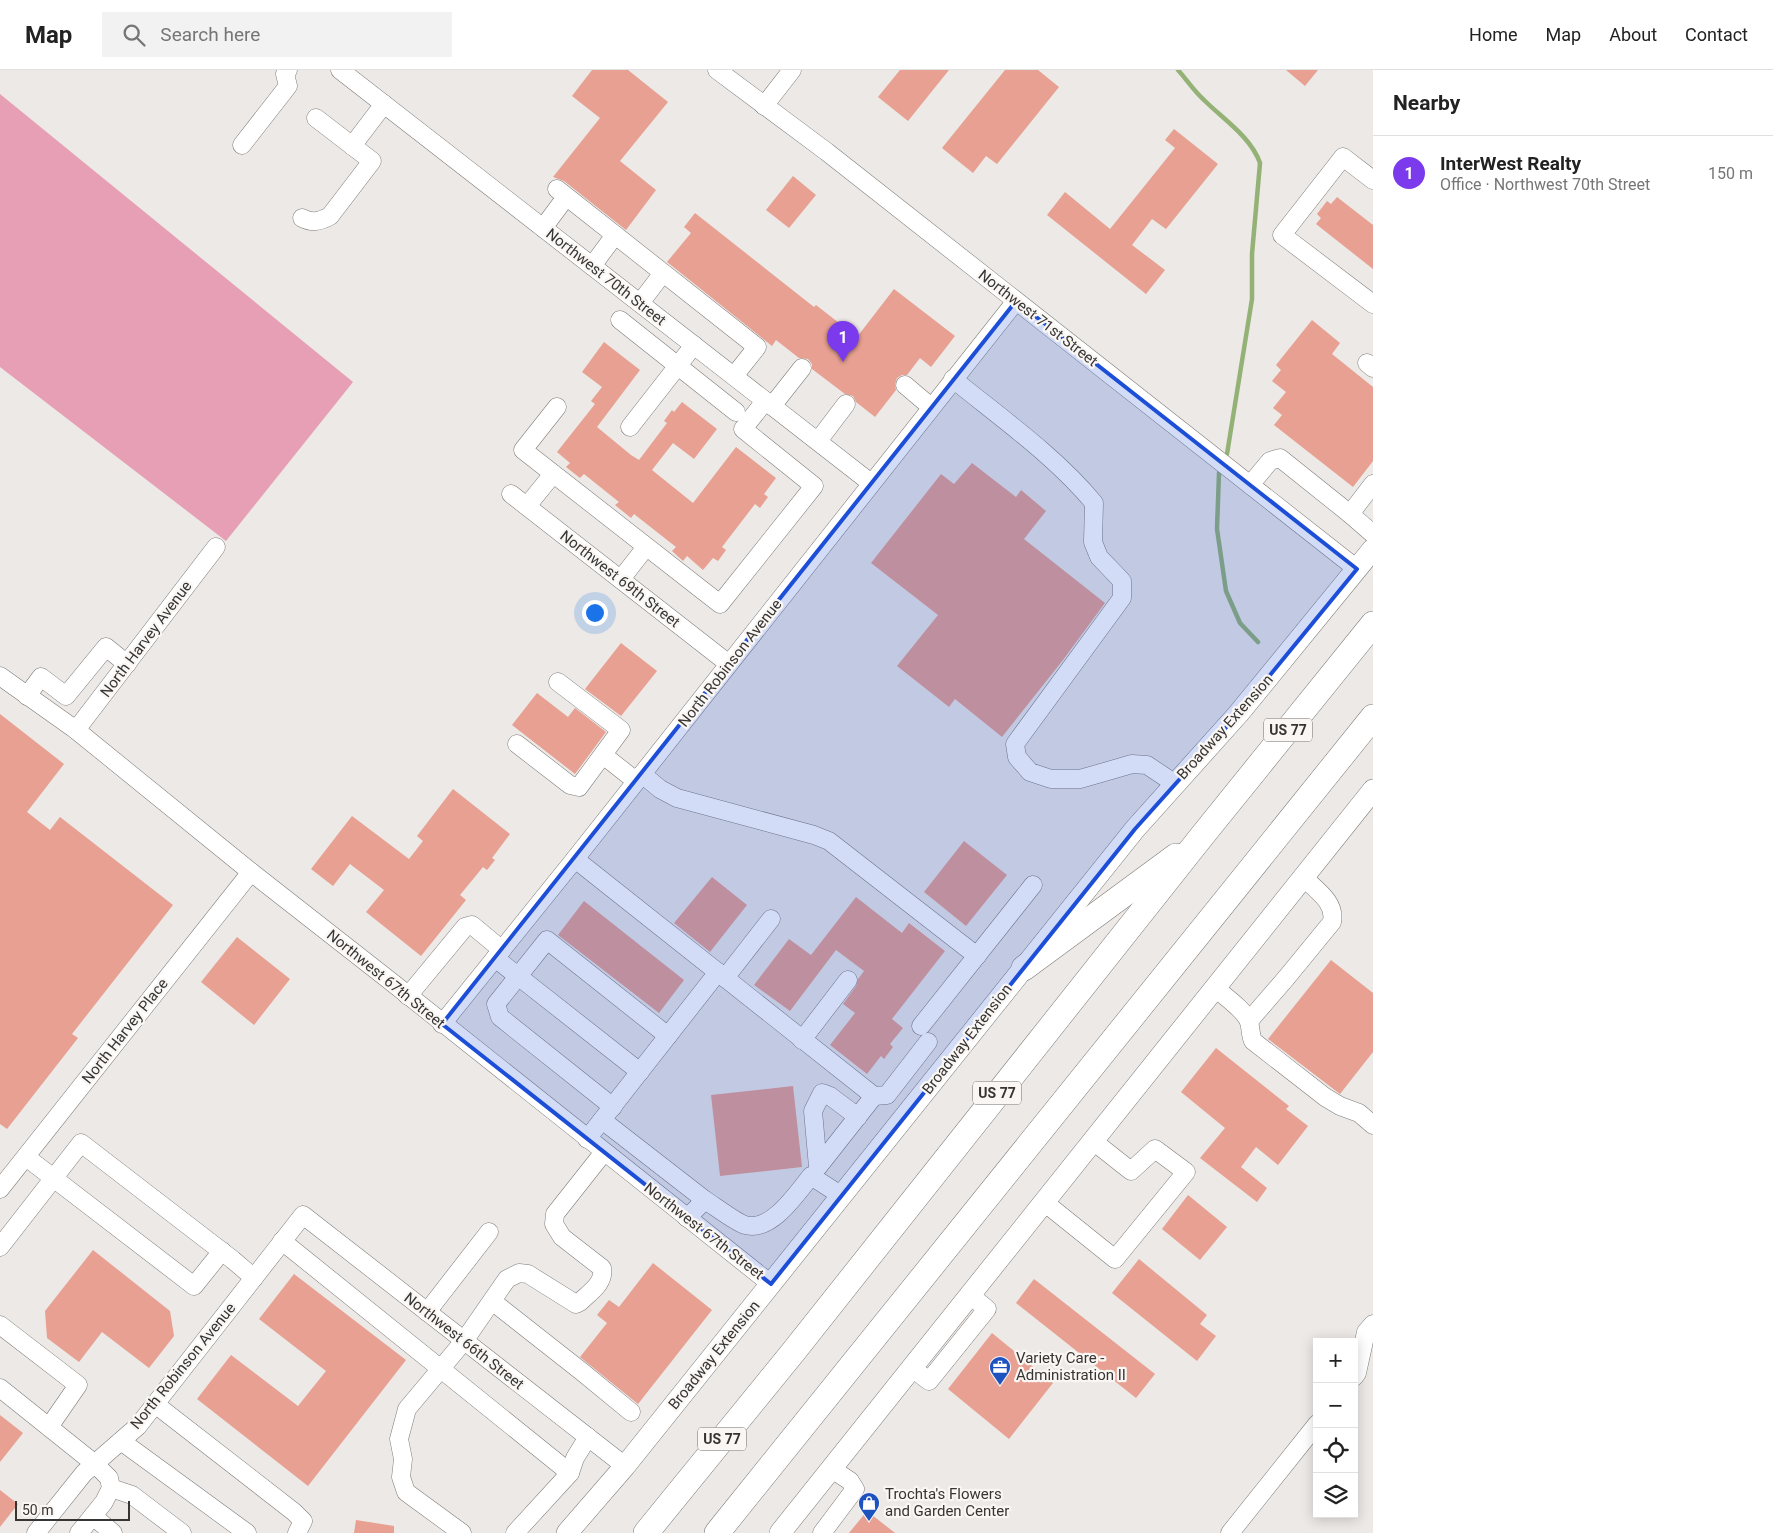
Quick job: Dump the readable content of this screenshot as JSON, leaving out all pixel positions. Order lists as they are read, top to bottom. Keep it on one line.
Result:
{"streets":{"highway":["US 77"],"main road":["Broadway Extension"],"street":["Northwest 70th Street","Northwest 71st Street","Northwest 69th Street","North Harvey Avenue","North Robinson Avenue","Northwest 67th Street","North Harvey Place","Northwest 66th Street"]},"crossings":[["Northwest 70th Street","North Robinson Avenue"],["Northwest 71st Street","North Robinson Avenue"],["Northwest 71st Street","Broadway Extension"],["Northwest 69th Street","North Robinson Avenue"],["North Harvey Avenue","Northwest 67th Street"],["North Robinson Avenue","Northwest 67th Street"],["North Robinson Avenue","Northwest 66th Street"],["Broadway Extension","Northwest 67th Street"],["Broadway Extension","Northwest 66th Street"],["Northwest 67th Street","North Harvey Place"]],"places":{"office":["Variety Care - Administration II"],"shop":["Trochta's Flowers and Garden Center"]},"scale_bar":"50 m","page":{"header":"Map","search":"Search here","nav":["Home","Map","About","Contact"],"heading":"Nearby","list":[{"mark":"1","name":"InterWest Realty","note":"Office · Northwest 70th Street","value":"150 m"}],"pins":"1","map_buttons":["+","−"],"scale":"50 m"}}
